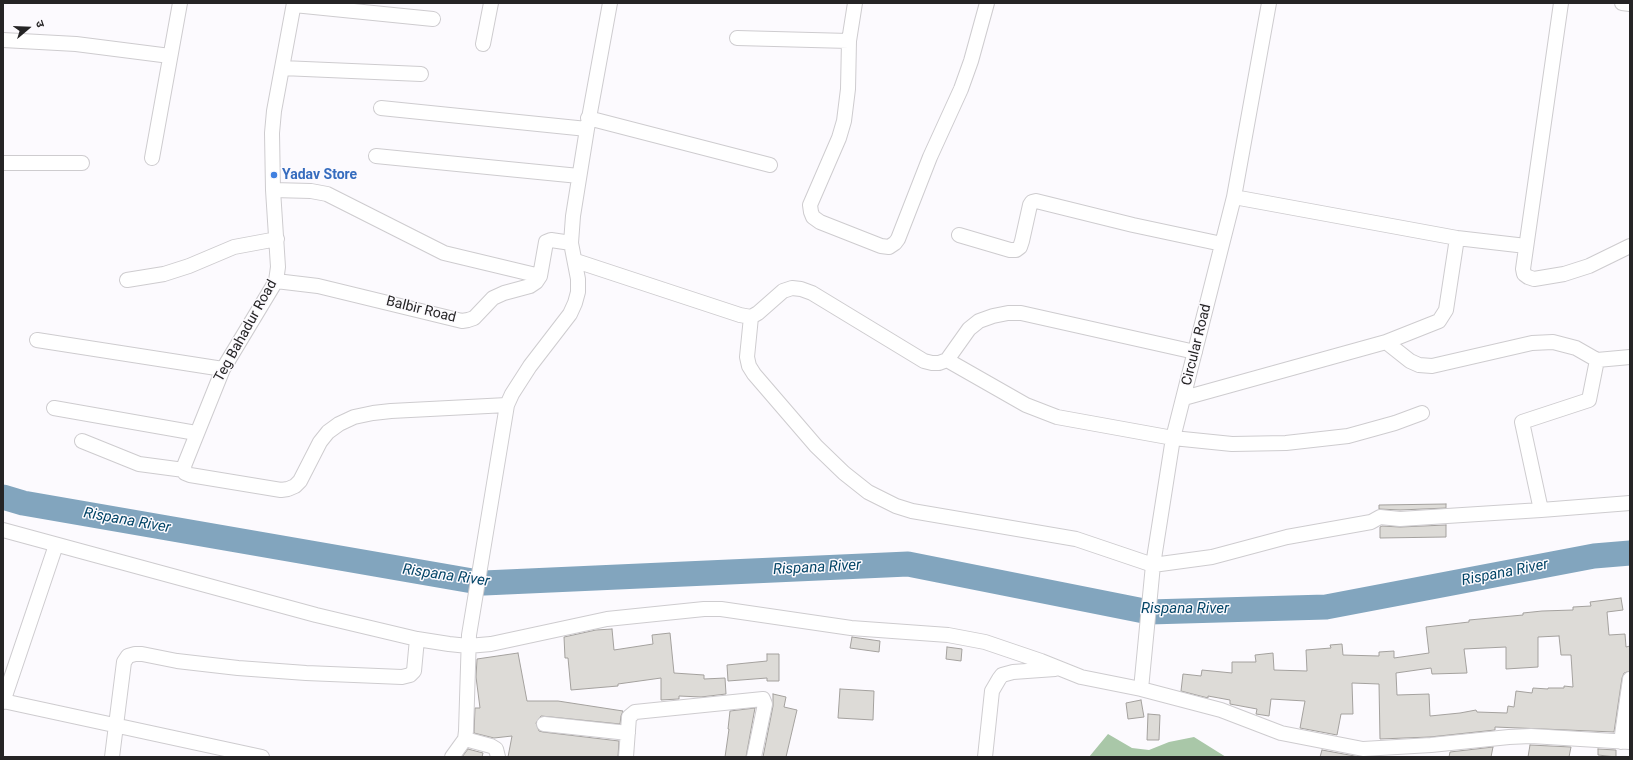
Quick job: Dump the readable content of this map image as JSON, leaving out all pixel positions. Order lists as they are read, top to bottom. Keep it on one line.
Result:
{"streets":{"street":["Balbir Road","Teg Bahadur Road","Circular Road"]},"crossings":[["Balbir Road","Teg Bahadur Road"]],"water":["Rispana River"],"places":["Yadav Store"],"north":"right"}
